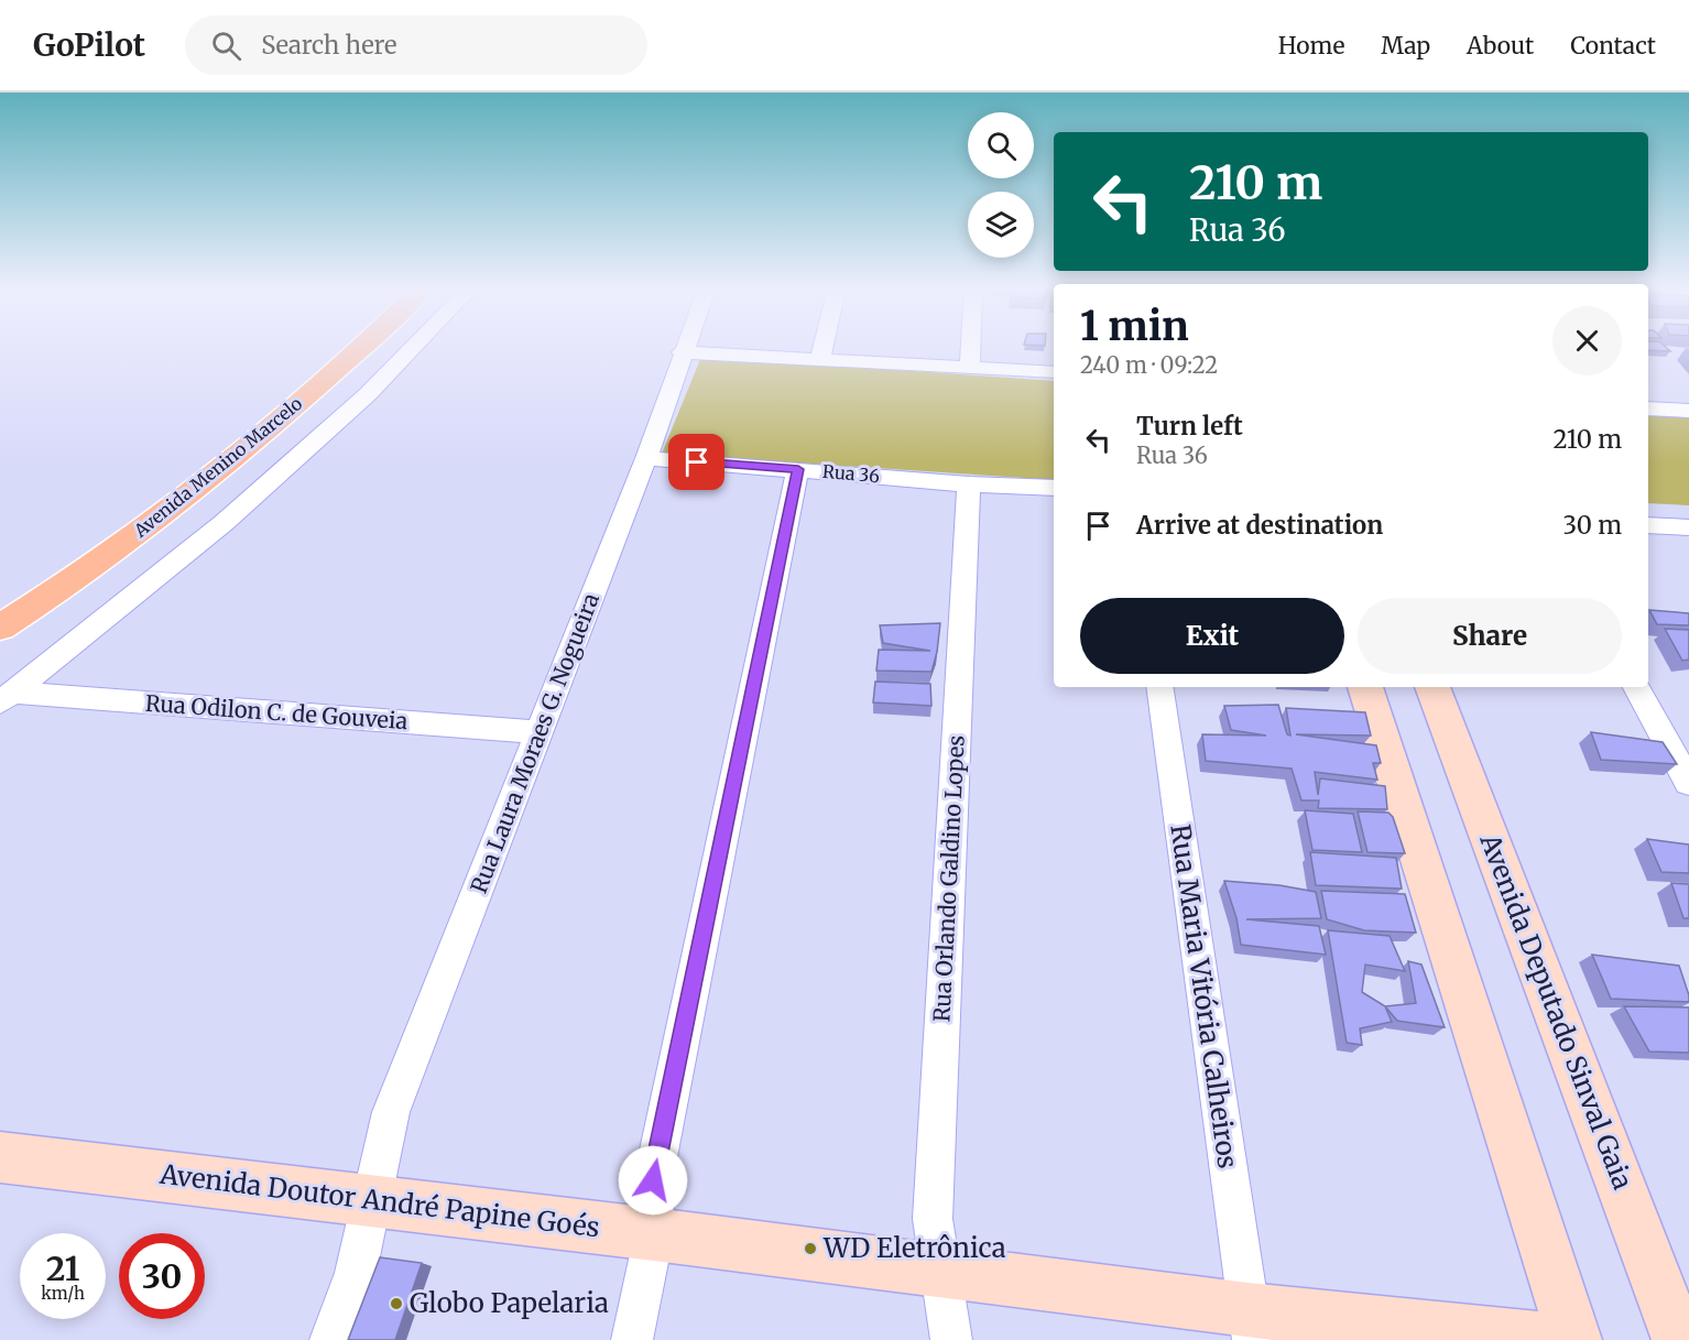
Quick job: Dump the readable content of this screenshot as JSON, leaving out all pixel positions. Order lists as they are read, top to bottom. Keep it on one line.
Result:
{"streets":{"main road":["Avenida Menino Marcelo"],"street":["Rua 36","Rua Odilon C. de Gouveia","Rua Laura Moraes G. Nogueira","Rua Orlando Galdino Lopes","Rua Maria Vitória Calheiros","Avenida Deputado Sinval Gaia","Avenida Doutor André Papine Goés"]},"crossings":[["Rua 36","Rua Laura Moraes G. Nogueira"],["Rua 36","Rua Orlando Galdino Lopes"],["Rua Odilon C. de Gouveia","Rua Laura Moraes G. Nogueira"],["Rua Laura Moraes G. Nogueira","Avenida Doutor André Papine Goés"],["Rua Orlando Galdino Lopes","Avenida Doutor André Papine Goés"],["Rua Maria Vitória Calheiros","Avenida Doutor André Papine Goés"]],"places":["WD Eletrônica","Globo Papelaria"],"page":{"header":"GoPilot","search":"Search here","nav":["Home","Map","About","Contact"],"turn":["210 m","Rua 36"],"heading":["1 min","240 m · 09:22"],"list":[{"name":"Turn left","note":"Rua 36","value":"210 m"},{"name":"Arrive at destination","value":"30 m"}],"buttons":["Exit","Share"],"speed":"21 km/h","limit":"30"}}
